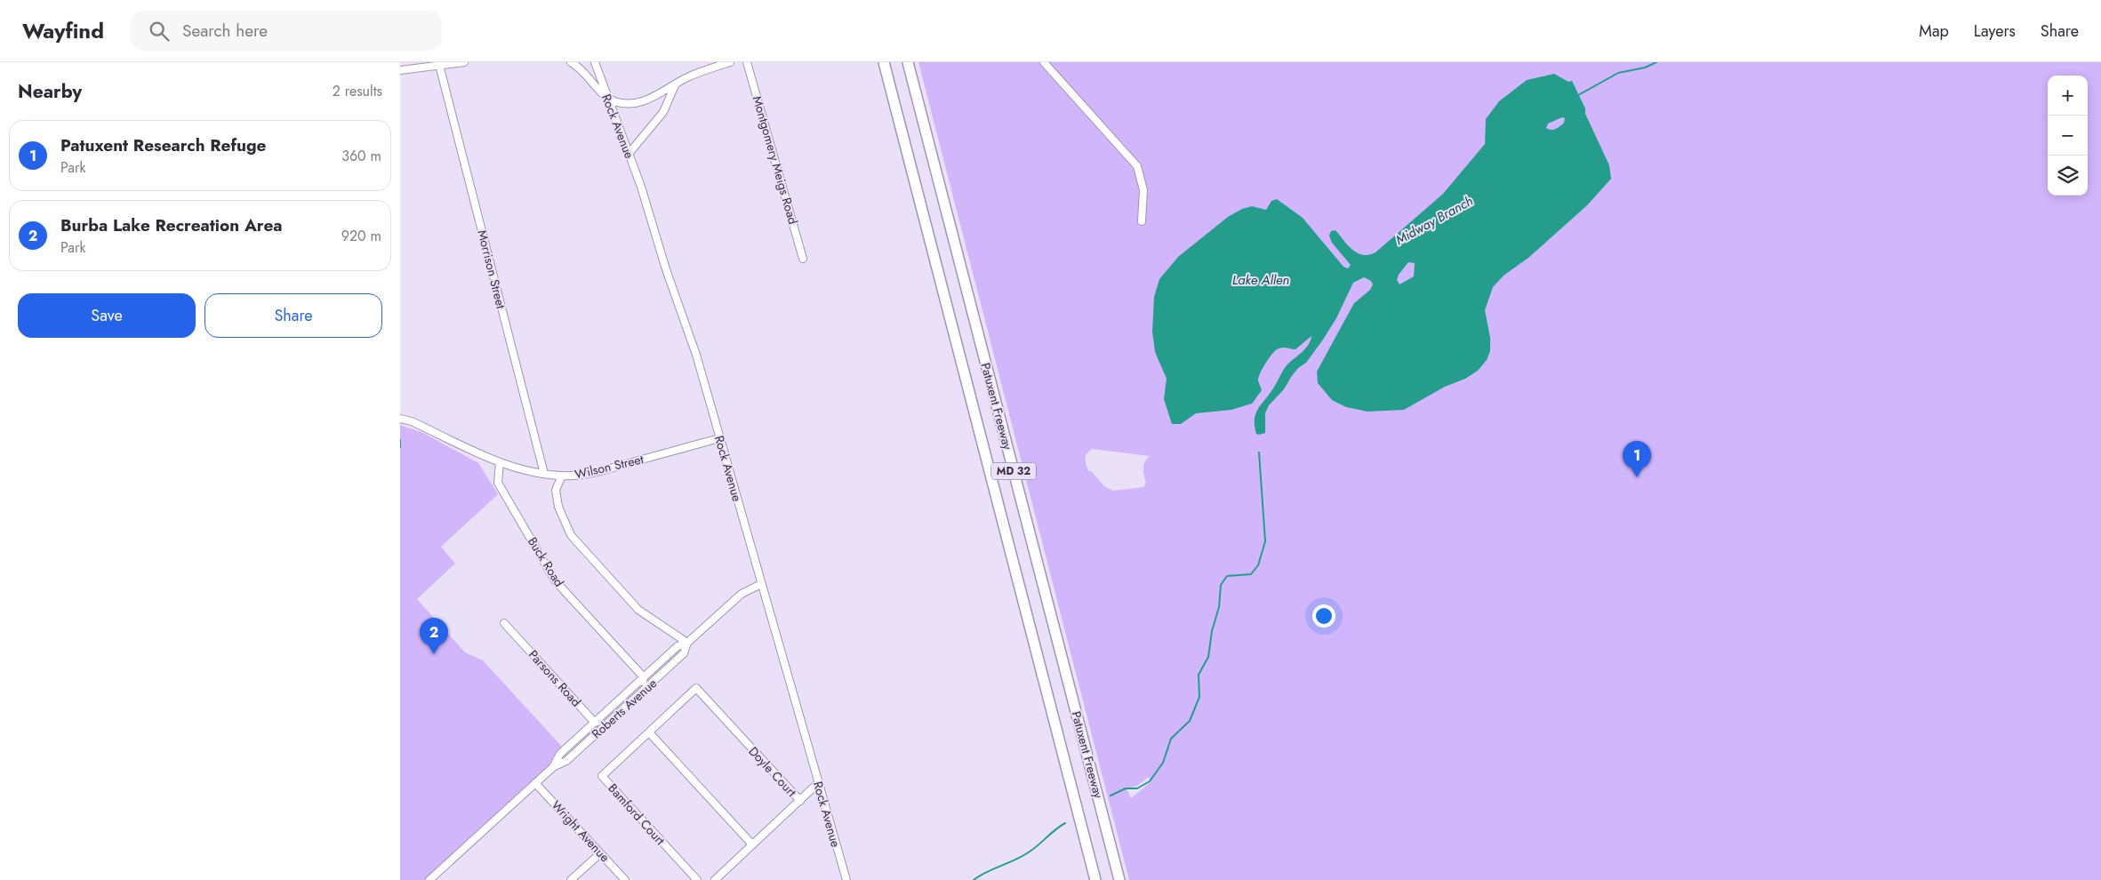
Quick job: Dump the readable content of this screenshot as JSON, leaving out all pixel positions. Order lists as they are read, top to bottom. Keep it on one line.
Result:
{"streets":{"highway":["Patuxent Freeway","MD 32"],"street":["Rock Avenue","Montgomery Meigs Road","Morrison Street","Wilson Street","Buck Road","Parsons Road","Roberts Avenue","Doyle Court","Bamford Court","Wright Avenue"]},"crossings":[["Rock Avenue","Wilson Street"],["Rock Avenue","Roberts Avenue"],["Morrison Street","Wilson Street"],["Wilson Street","Buck Road"],["Buck Road","Roberts Avenue"],["Parsons Road","Roberts Avenue"],["Roberts Avenue","Wright Avenue"],["Doyle Court","Bamford Court"]],"water":["Midway Branch","Lake Allen"],"page":{"header":"Wayfind","search":"Search here","nav":["Map","Layers","Share"],"heading":["Nearby","2 results"],"map_buttons":["+","−"],"list":[{"mark":"1","name":"Patuxent Research Refuge","note":"Park","value":"360 m"},{"mark":"2","name":"Burba Lake Recreation Area","note":"Park","value":"920 m"}],"buttons":["Save","Share"],"pins":["1","2"]}}
